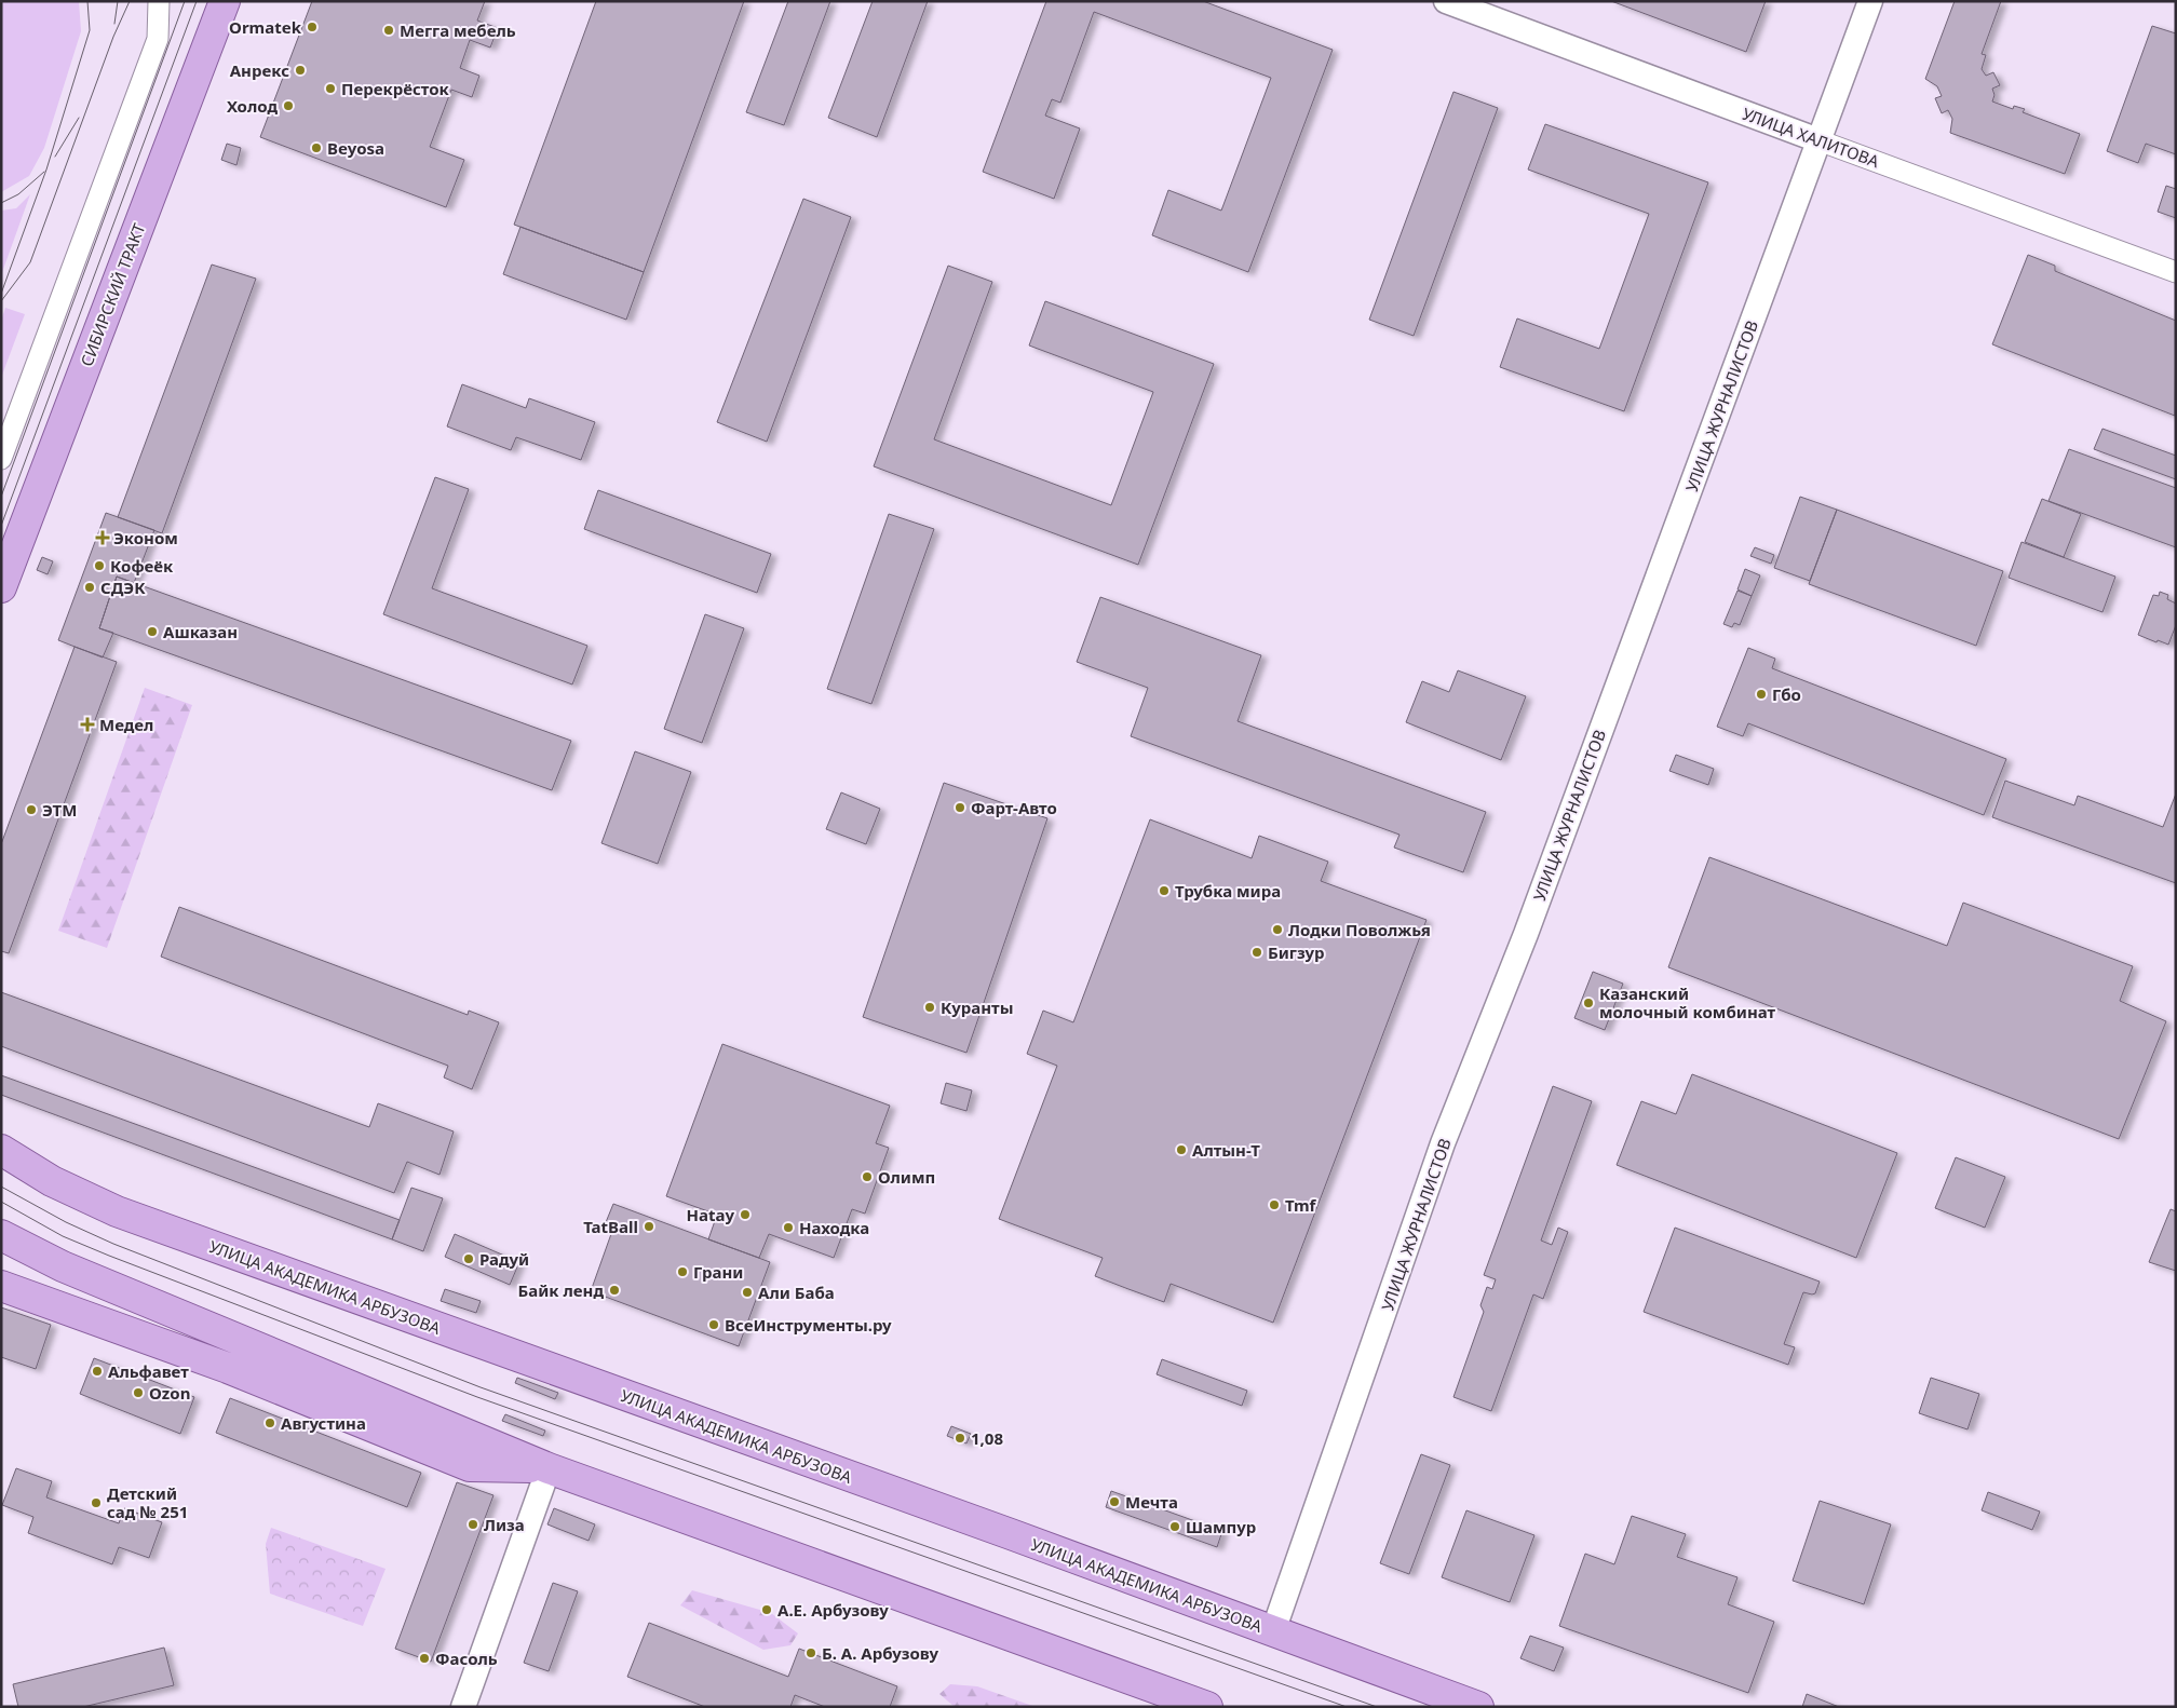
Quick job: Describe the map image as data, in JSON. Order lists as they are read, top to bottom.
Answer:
{
  "streets": {
    "main road": ["СИБИРСКИЙ ТРАКТ", "УЛИЦА АКАДЕМИКА АРБУЗОВА"],
    "street": ["УЛИЦА ХАЛИТОВА", "УЛИЦА ЖУРНАЛИСТОВ"]
  },
  "crossings": [
    ["УЛИЦА ХАЛИТОВА", "УЛИЦА ЖУРНАЛИСТОВ"],
    ["УЛИЦА ЖУРНАЛИСТОВ", "УЛИЦА АКАДЕМИКА АРБУЗОВА"]
  ],
  "places": {
    "other": [
      "Ormatek",
      "Мегга мебель",
      "Анрекс",
      "Перекрёсток",
      "Холод",
      "Beyosa",
      "Кофеёк",
      "СДЭК",
      "Ашказан",
      "Гбо",
      "Фарт-Авто",
      "ЭТМ",
      "Трубка мира",
      "Лодки Поволжья",
      "Бигзур",
      "Казанский молочный комбинат",
      "Куранты",
      "Алтын-Т",
      "Олимп",
      "Tmf",
      "Hatay",
      "TatBall",
      "Находка",
      "Радуй",
      "Грани",
      "Байк ленд",
      "Али Баба",
      "ВсеИнструменты.ру",
      "Альфавет",
      "Ozon",
      "Августина",
      "1,08",
      "Мечта",
      "Детский сад № 251",
      "Лиза",
      "Шампур",
      "А.Е. Арбузову",
      "Б. А. Арбузову",
      "Фасоль"
    ],
    "health": ["Эконом", "Медел"]
  }
}
